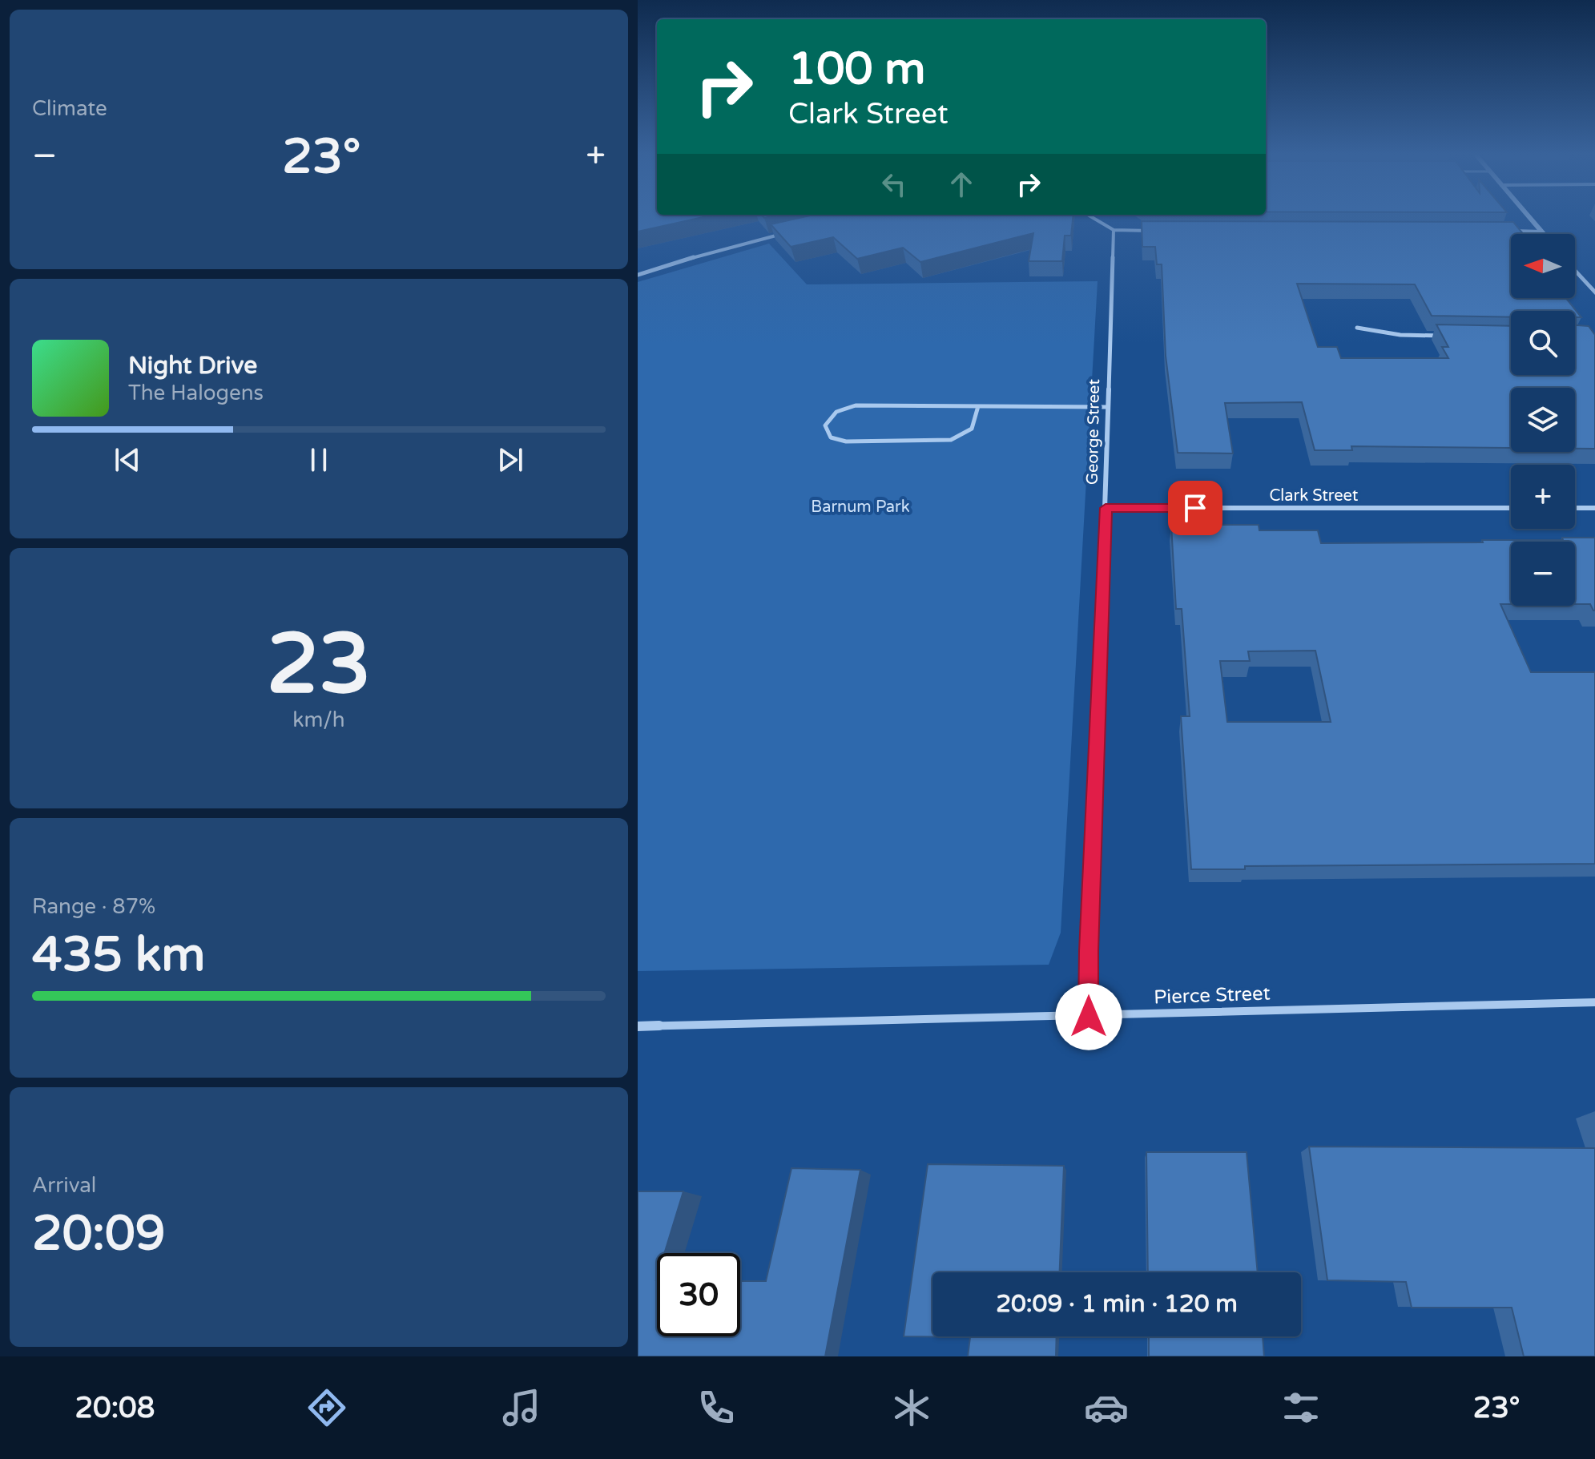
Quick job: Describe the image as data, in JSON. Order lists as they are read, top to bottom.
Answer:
{
  "streets": {
    "street": ["George Street", "Clark Street", "Pierce Street"]
  },
  "crossings": [
    ["George Street", "Clark Street"],
    ["George Street", "Pierce Street"]
  ],
  "parks": ["Barnum Park"],
  "north": "left",
  "page": {
    "tile": [
      "Climate",
      ["23", "km/h"],
      ["Range · 87%", "435 km"],
      ["Arrival", "20:09"]
    ],
    "turn": ["100 m", "Clark Street"],
    "heat": ["−", "23°", "+"],
    "map_buttons": ["+", "−"],
    "song": ["Night Drive", "The Halogens"],
    "limit": "30",
    "trip": "20:09 · 1 min · 120 m",
    "tabs": ["20:08", "23°"]
  }
}
